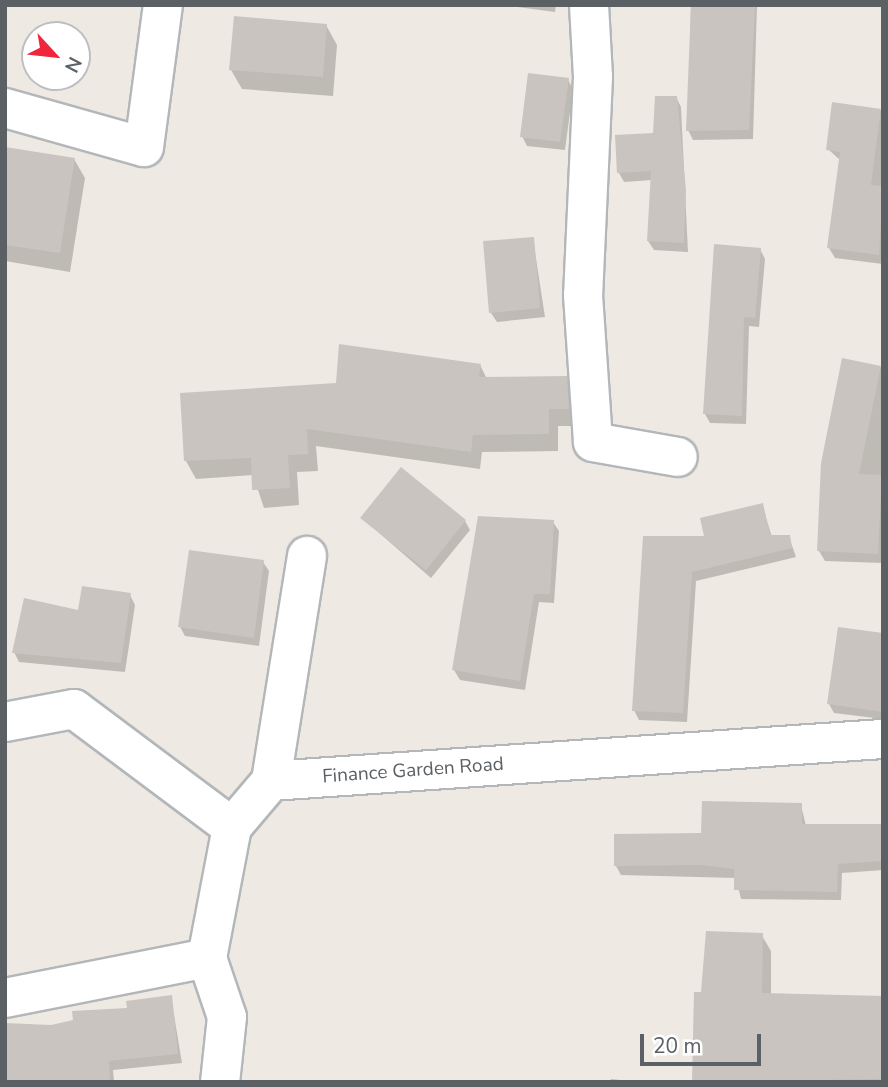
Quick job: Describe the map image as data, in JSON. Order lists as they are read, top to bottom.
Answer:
{
  "streets": {
    "street": ["Finance Garden Road"]
  },
  "scale_bar": "20 m",
  "north": "bottom right"
}
